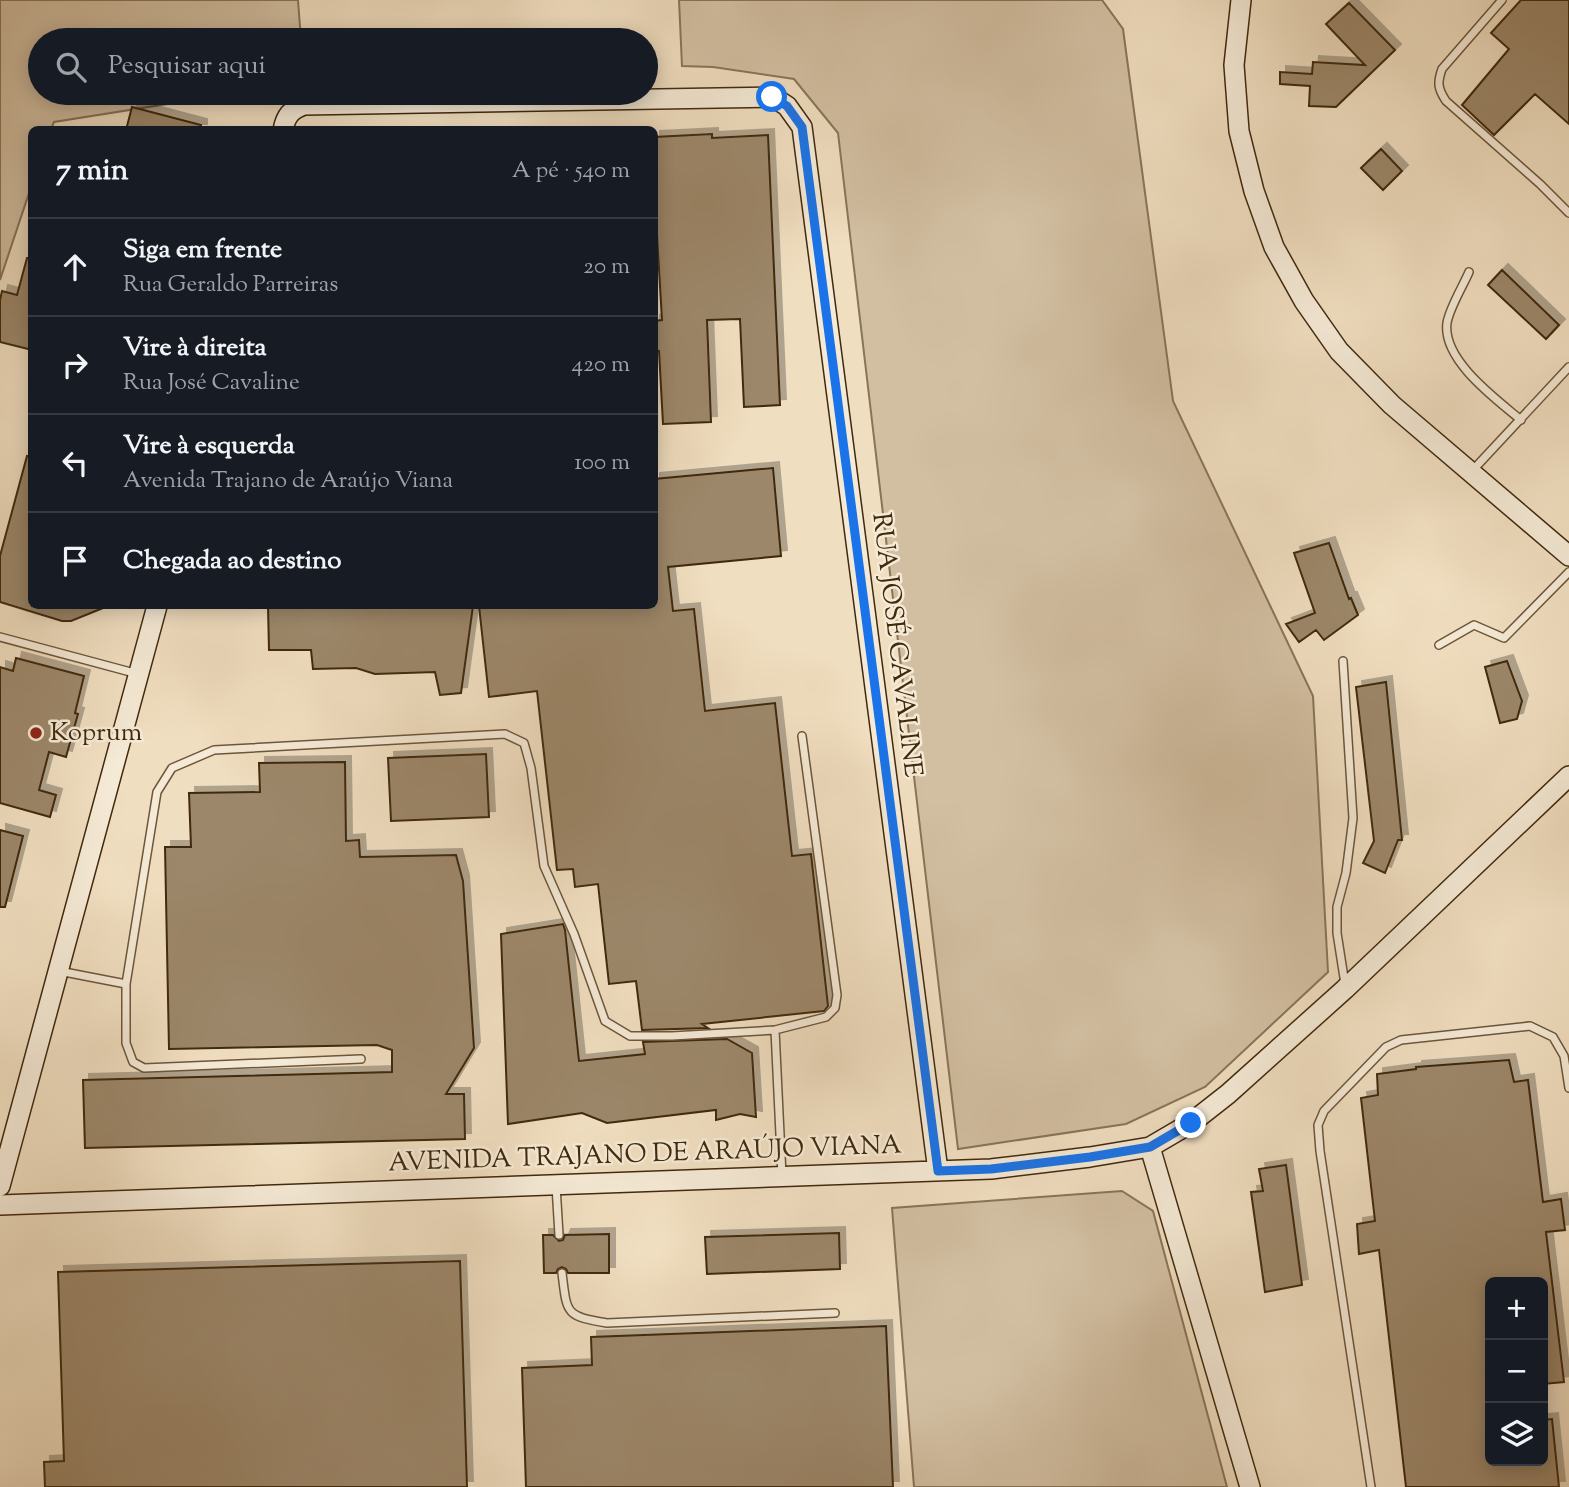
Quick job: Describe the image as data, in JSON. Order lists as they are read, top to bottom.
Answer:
{
  "streets": {
    "street": ["RUA JOSÉ CAVALINE", "AVENIDA TRAJANO DE ARAÚJO VIANA"]
  },
  "crossings": [
    ["RUA JOSÉ CAVALINE", "AVENIDA TRAJANO DE ARAÚJO VIANA"]
  ],
  "places": ["Koprum"],
  "page": {
    "search": "Pesquisar aqui",
    "heading": ["7 min", "A pé · 540 m"],
    "list": [
      ["Siga em frente", "Rua Geraldo Parreiras", "20 m"],
      ["Vire à direita", "Rua José Cavaline", "420 m"],
      ["Vire à esquerda", "Avenida Trajano de Araújo Viana", "100 m"],
      "Chegada ao destino"
    ],
    "map_buttons": ["+", "−"]
  }
}
